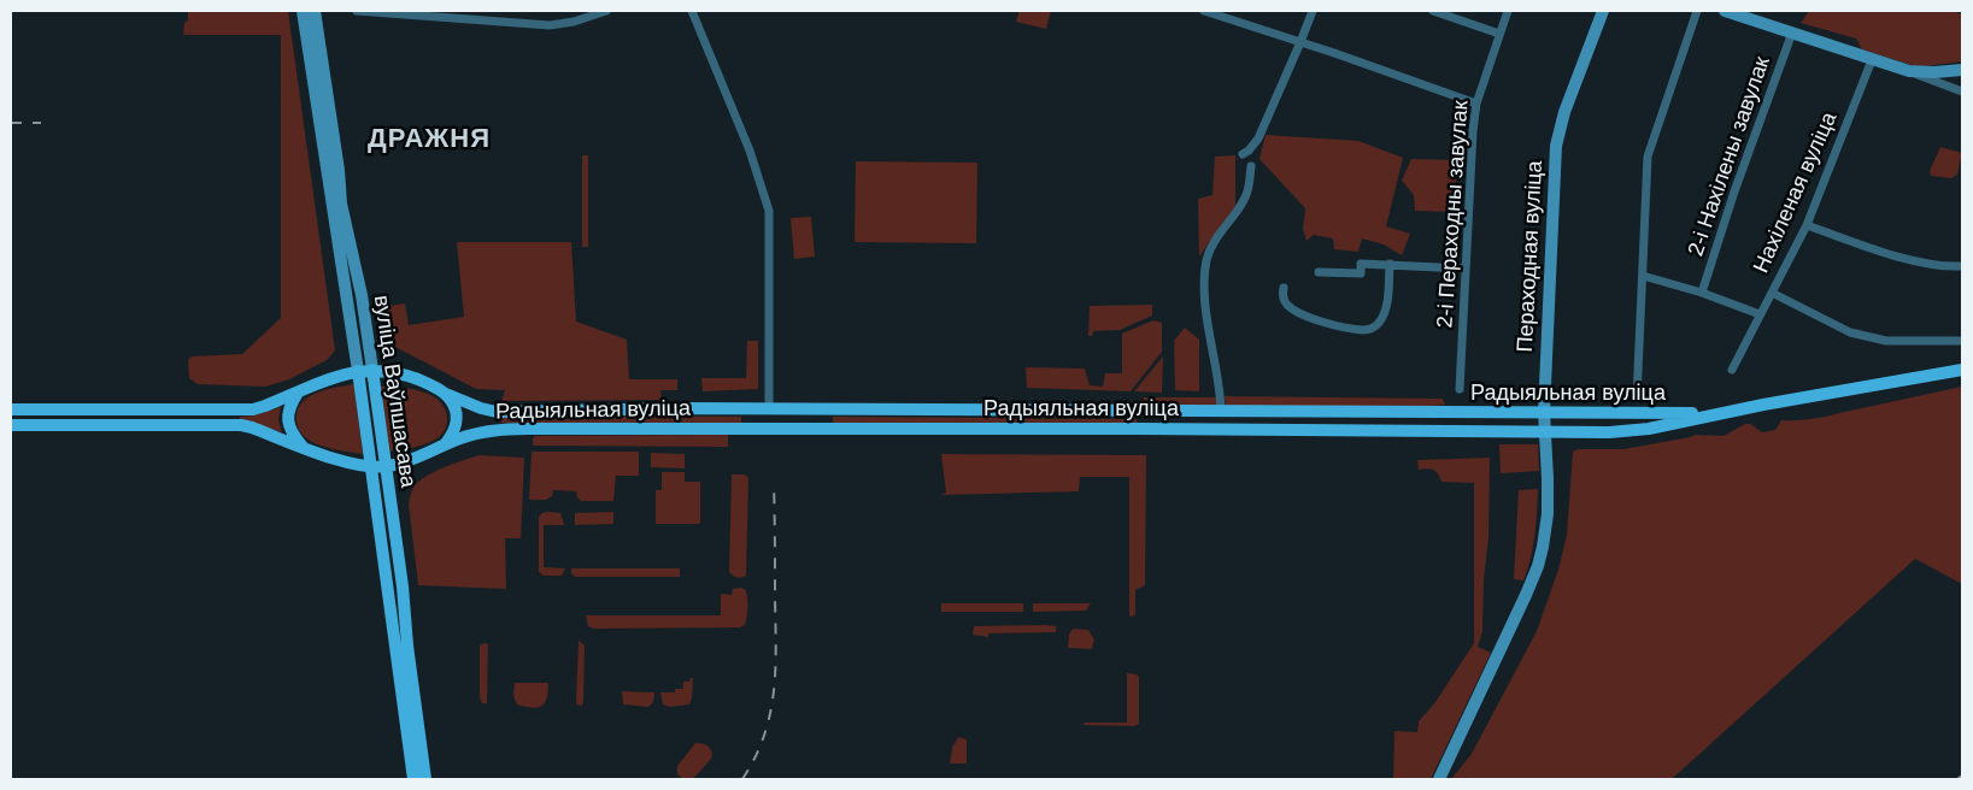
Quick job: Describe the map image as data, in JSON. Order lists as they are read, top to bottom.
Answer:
{
  "streets": {
    "main road": ["Пераходная вуліца", "вуліца Ваўпшасава", "Радыяльная вуліца"],
    "street": ["2-і Нахілены завулак", "Нахіленая вуліца", "2-і Пераходны завулак"]
  },
  "crossings": [
    ["Пераходная вуліца", "Радыяльная вуліца"],
    ["вуліца Ваўпшасава", "Радыяльная вуліца"]
  ],
  "districts": ["ДРАЖНЯ"]
}
